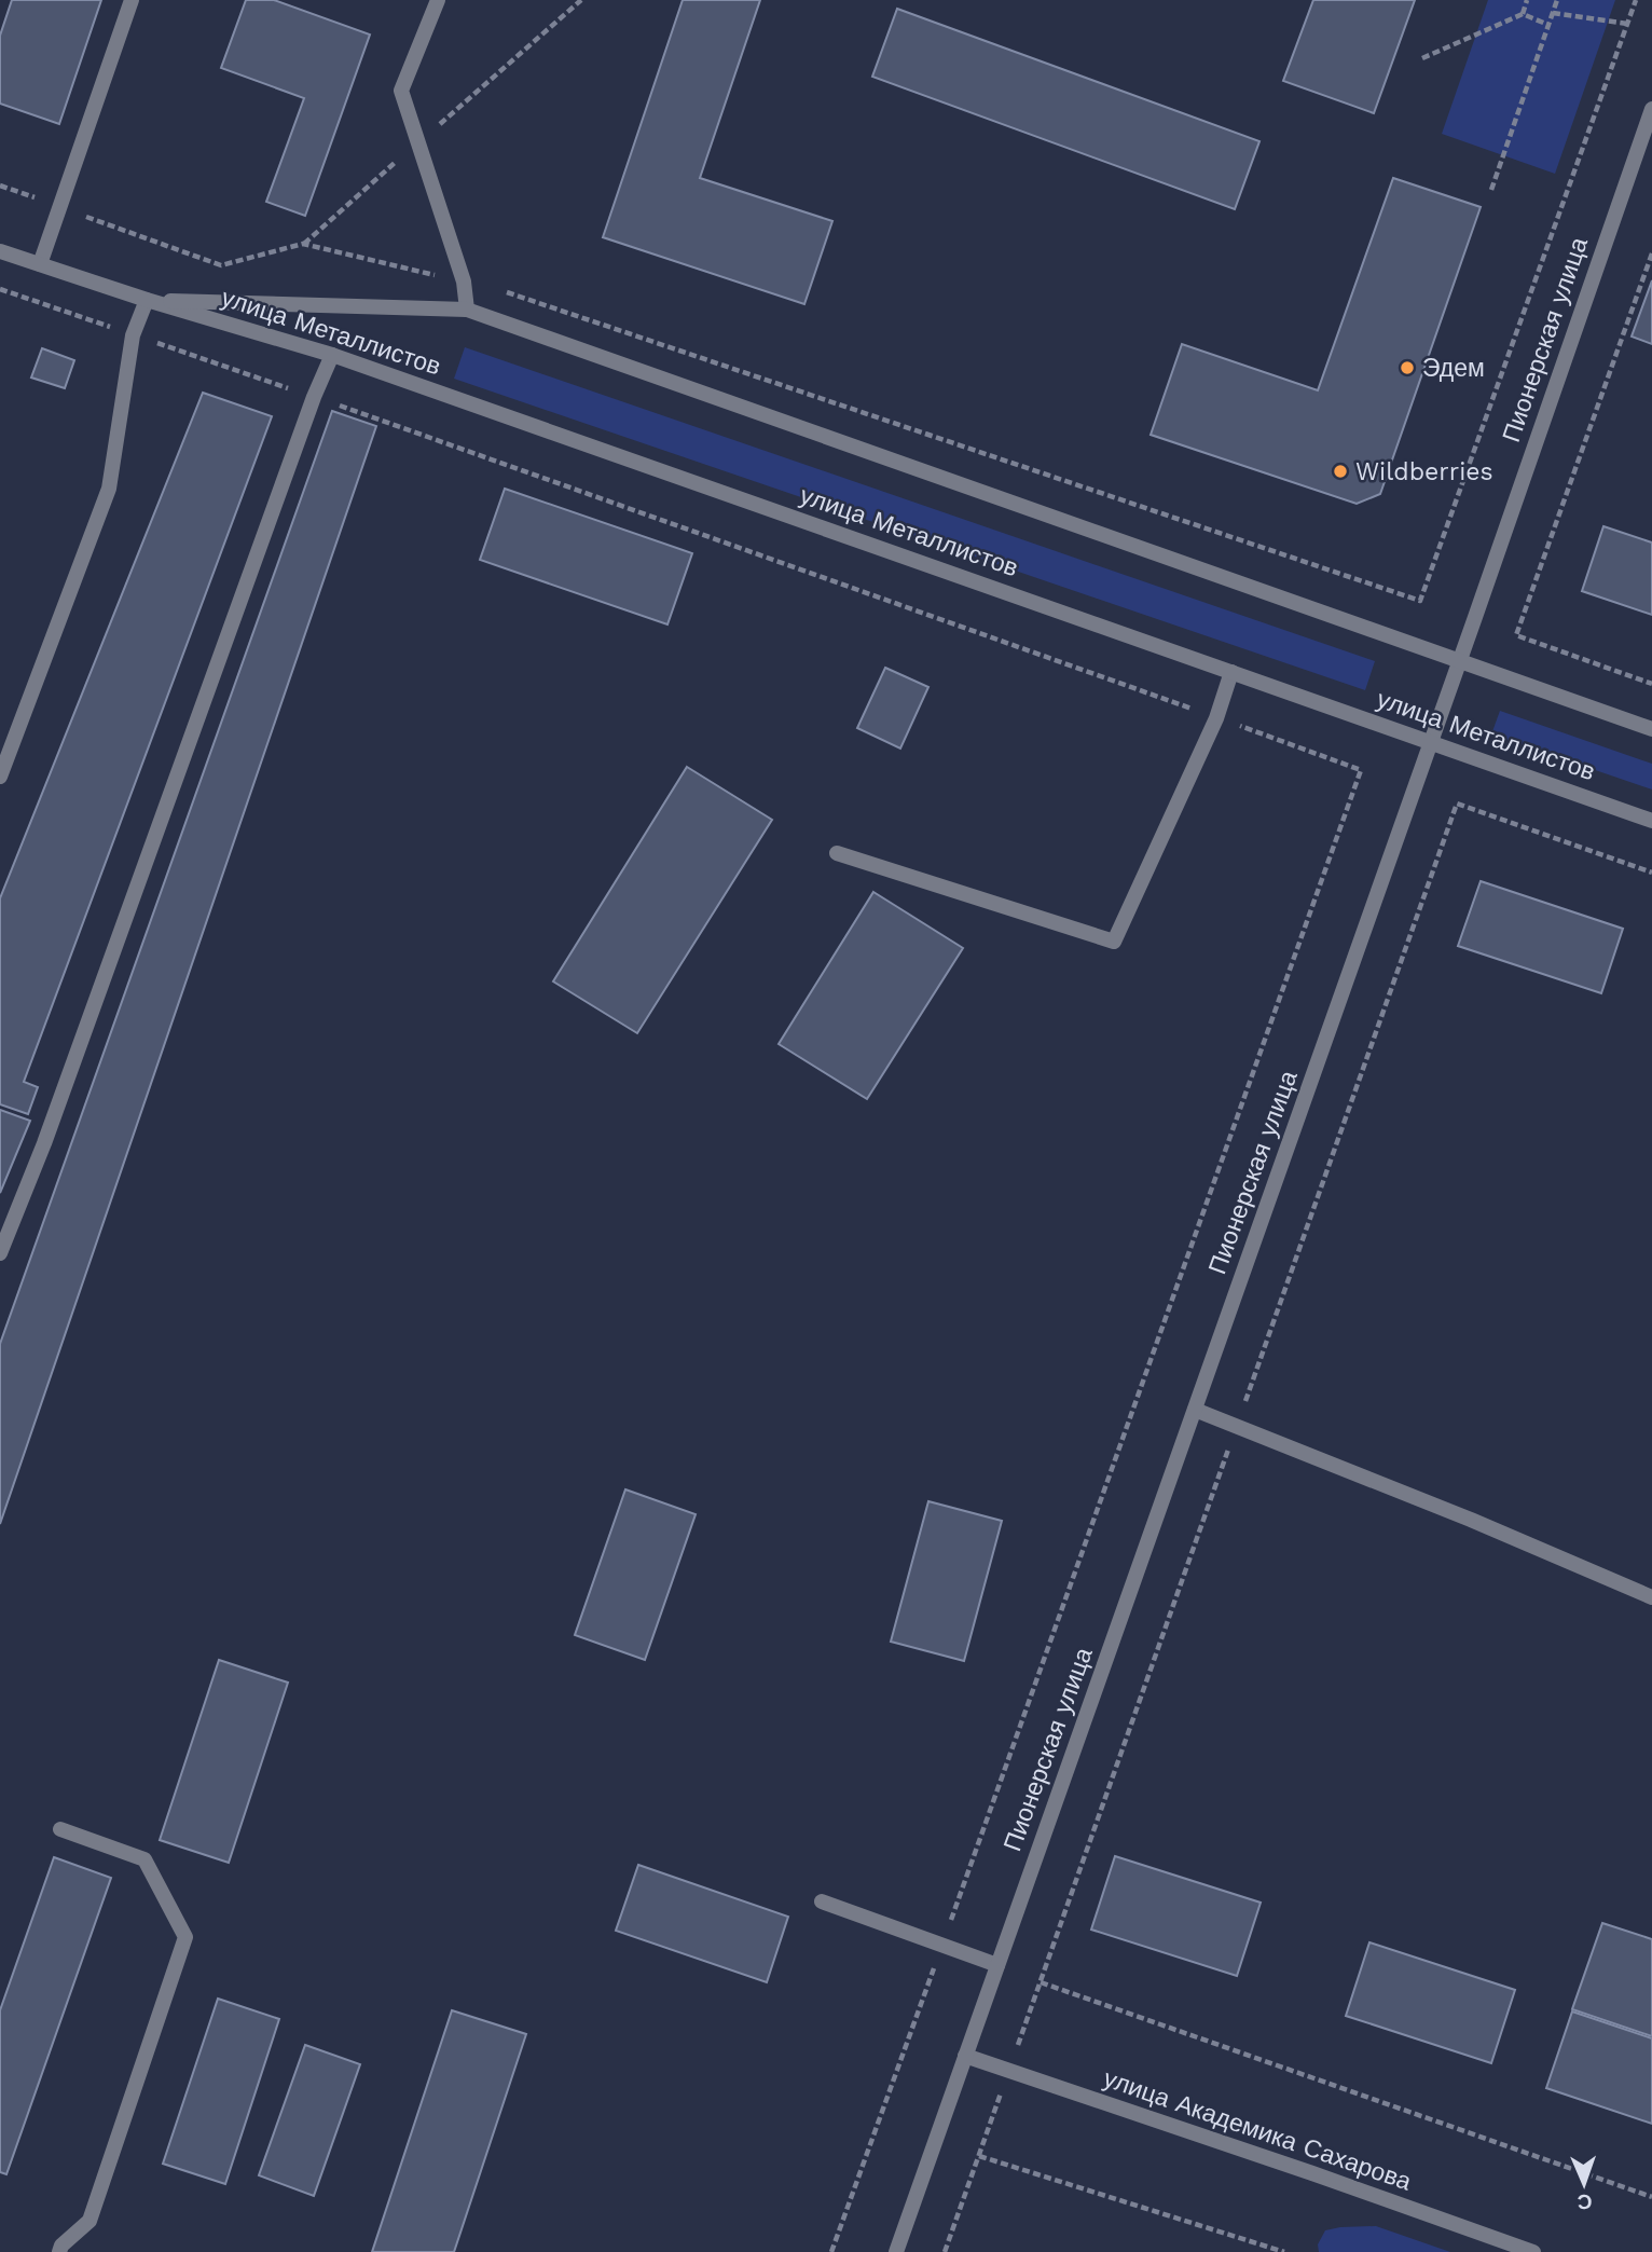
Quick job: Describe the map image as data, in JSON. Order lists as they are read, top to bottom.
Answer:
{
  "streets": {
    "street": ["улица Металлистов", "Пионерская улица", "улица Академика Сахарова"]
  },
  "crossings": [
    ["улица Металлистов", "Пионерская улица"],
    ["Пионерская улица", "улица Академика Сахарова"]
  ],
  "places": ["Эдем", "Wildberries"],
  "north": "bottom"
}
